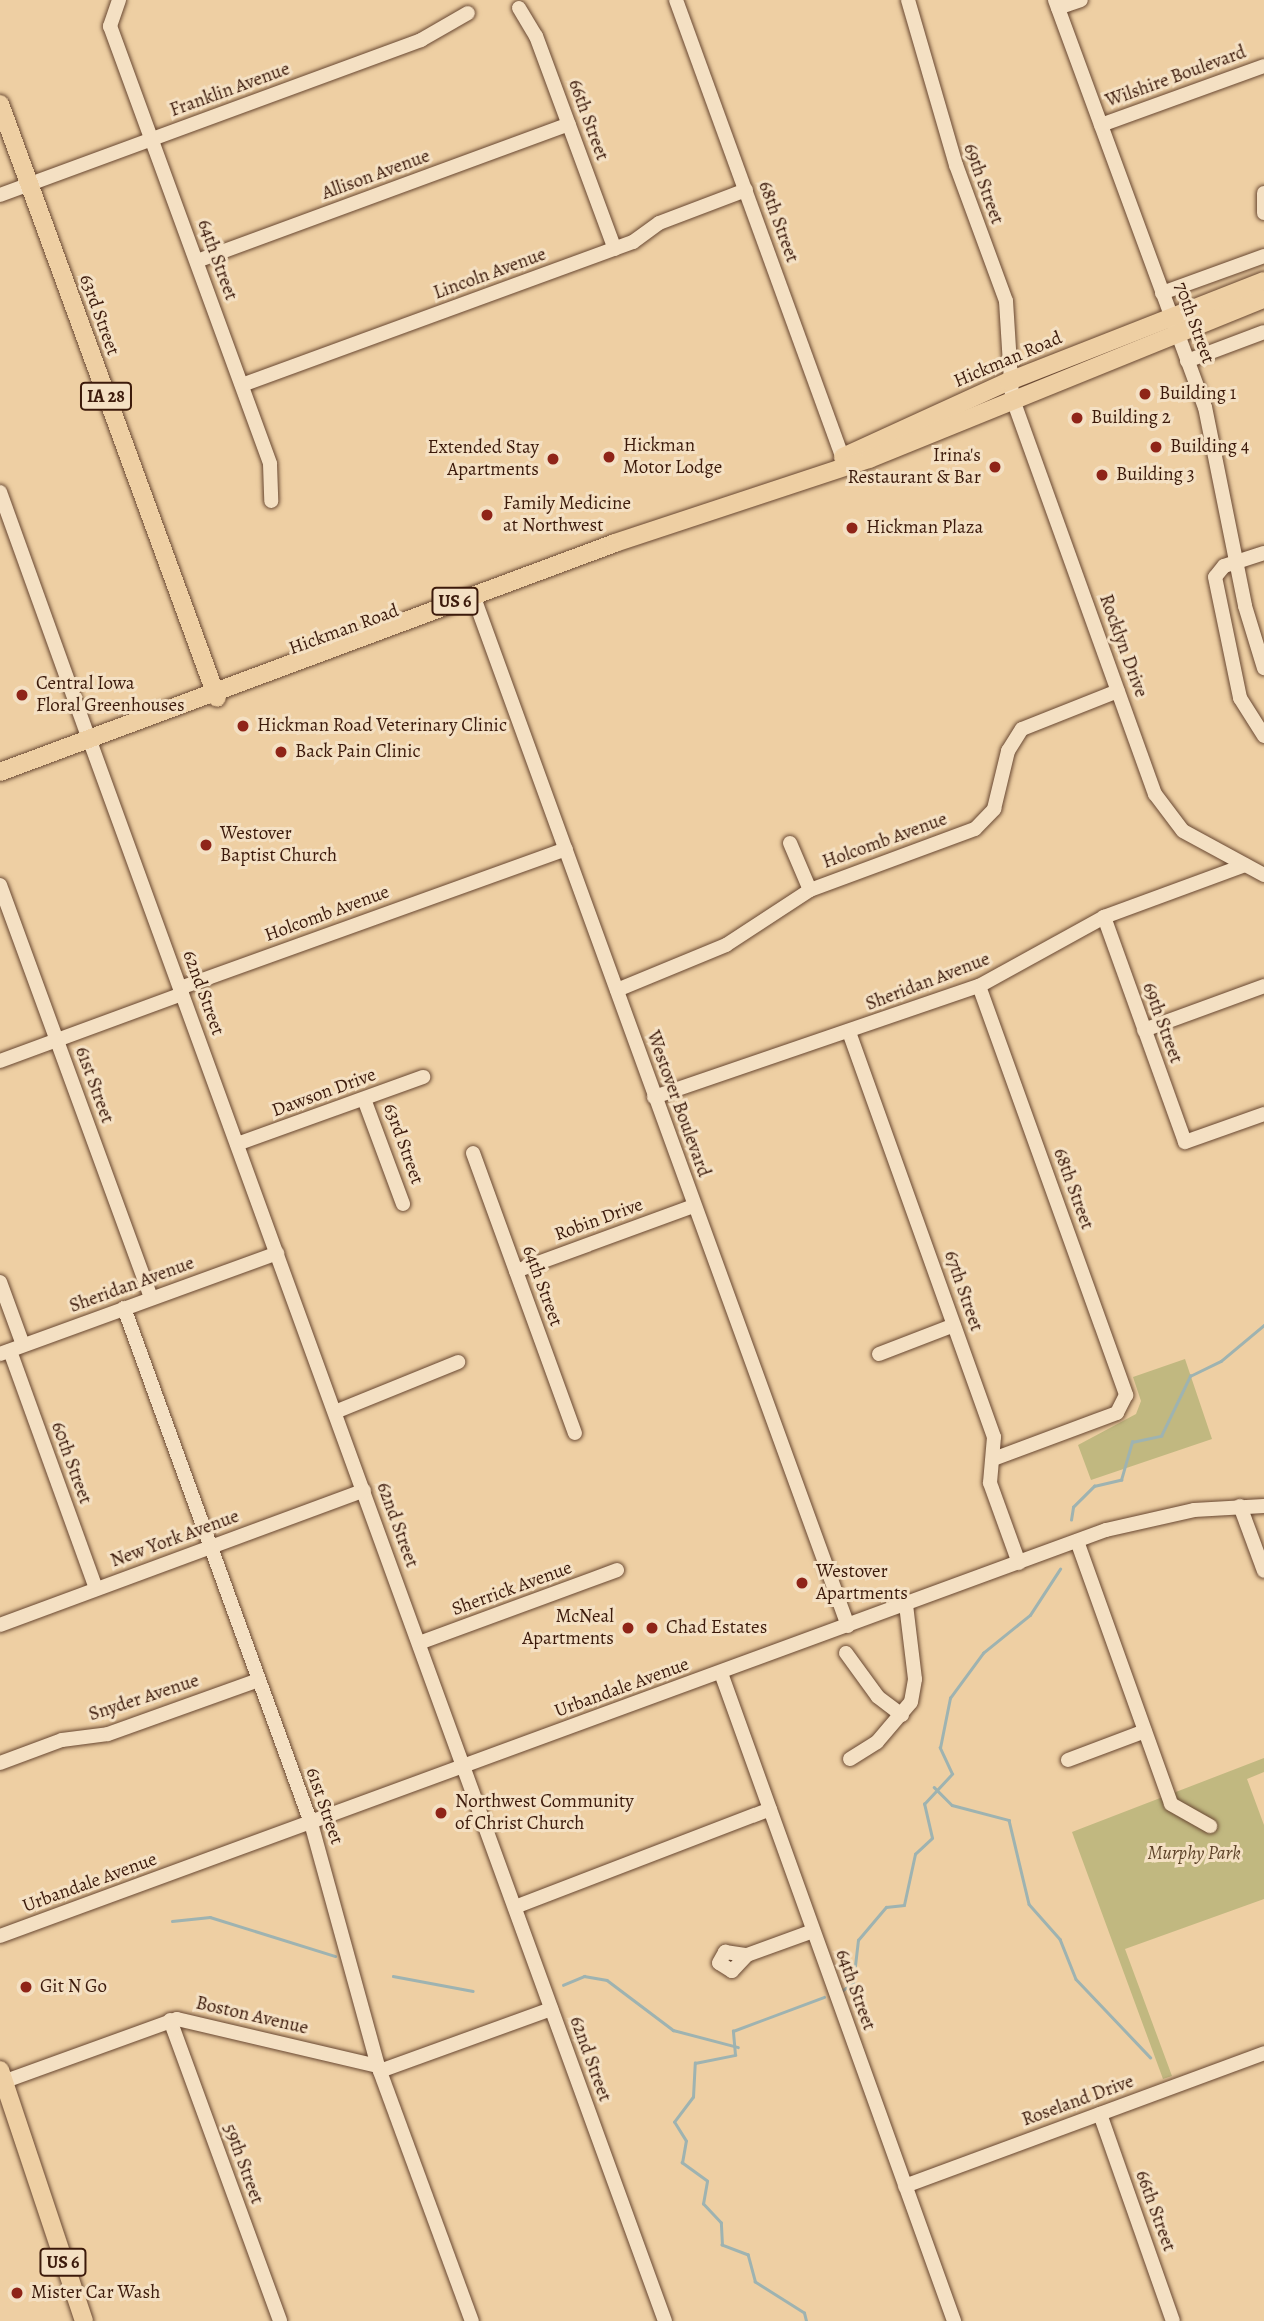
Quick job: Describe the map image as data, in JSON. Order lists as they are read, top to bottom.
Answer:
{
  "streets": {
    "main road": [
      "63rd Street",
      "Hickman Road",
      "IA 28",
      "US 6"
    ],
    "street": [
      "Wilshire Boulevard",
      "Franklin Avenue",
      "66th Street",
      "Allison Avenue",
      "69th Street",
      "68th Street",
      "64th Street",
      "Lincoln Avenue",
      "70th Street",
      "Rocklyn Drive",
      "Holcomb Avenue",
      "Sheridan Avenue",
      "62nd Street",
      "61st Street",
      "Dawson Drive",
      "Westover Boulevard",
      "Robin Drive",
      "67th Street",
      "60th Street",
      "New York Avenue",
      "Sherrick Avenue",
      "Urbandale Avenue",
      "Snyder Avenue",
      "Boston Avenue",
      "Roseland Drive",
      "59th Street"
    ]
  },
  "crossings": [
    ["Wilshire Boulevard", "70th Street"],
    ["Franklin Avenue", "64th Street"],
    ["Franklin Avenue", "63rd Street"],
    ["66th Street", "Allison Avenue"],
    ["66th Street", "Lincoln Avenue"],
    ["66th Street", "Roseland Drive"],
    ["Allison Avenue", "64th Street"],
    ["69th Street", "Hickman Road"],
    ["69th Street", "Rocklyn Drive"],
    ["69th Street", "Sheridan Avenue"],
    ["68th Street", "Lincoln Avenue"],
    ["68th Street", "Hickman Road"],
    ["68th Street", "Sheridan Avenue"],
    ["68th Street", "67th Street"],
    ["64th Street", "Lincoln Avenue"],
    ["64th Street", "Robin Drive"],
    ["64th Street", "Urbandale Avenue"],
    ["64th Street", "Roseland Drive"],
    ["63rd Street", "Hickman Road"],
    ["63rd Street", "Dawson Drive"],
    ["70th Street", "Hickman Road"],
    ["Hickman Road", "Rocklyn Drive"],
    ["Hickman Road", "62nd Street"],
    ["Hickman Road", "Westover Boulevard"],
    ["US 6", "Boston Avenue"],
    ["Rocklyn Drive", "Holcomb Avenue"],
    ["Rocklyn Drive", "Sheridan Avenue"],
    ["Holcomb Avenue", "62nd Street"],
    ["Holcomb Avenue", "61st Street"],
    ["Holcomb Avenue", "Westover Boulevard"],
    ["Sheridan Avenue", "62nd Street"],
    ["Sheridan Avenue", "61st Street"],
    ["Sheridan Avenue", "Westover Boulevard"],
    ["Sheridan Avenue", "67th Street"],
    ["Sheridan Avenue", "60th Street"],
    ["62nd Street", "Dawson Drive"],
    ["62nd Street", "New York Avenue"],
    ["62nd Street", "Sherrick Avenue"],
    ["62nd Street", "Urbandale Avenue"],
    ["61st Street", "New York Avenue"],
    ["61st Street", "Urbandale Avenue"],
    ["61st Street", "Snyder Avenue"],
    ["61st Street", "Boston Avenue"],
    ["Westover Boulevard", "Robin Drive"],
    ["Westover Boulevard", "Urbandale Avenue"],
    ["67th Street", "Urbandale Avenue"],
    ["60th Street", "New York Avenue"],
    ["Boston Avenue", "59th Street"]
  ],
  "parks": ["Murphy Park"],
  "places": [
    "Building 1",
    "Building 2",
    "Building 4",
    "Hickman Motor Lodge",
    "Extended Stay Apartments",
    "Irina's Restaurant & Bar",
    "Building 3",
    "Family Medicine at Northwest",
    "Hickman Plaza",
    "Central Iowa Floral Greenhouses",
    "Hickman Road Veterinary Clinic",
    "Back Pain Clinic",
    "Westover Baptist Church",
    "Westover Apartments",
    "McNeal Apartments",
    "Chad Estates",
    "Northwest Community of Christ Church",
    "Git N Go",
    "Mister Car Wash"
  ]
}
